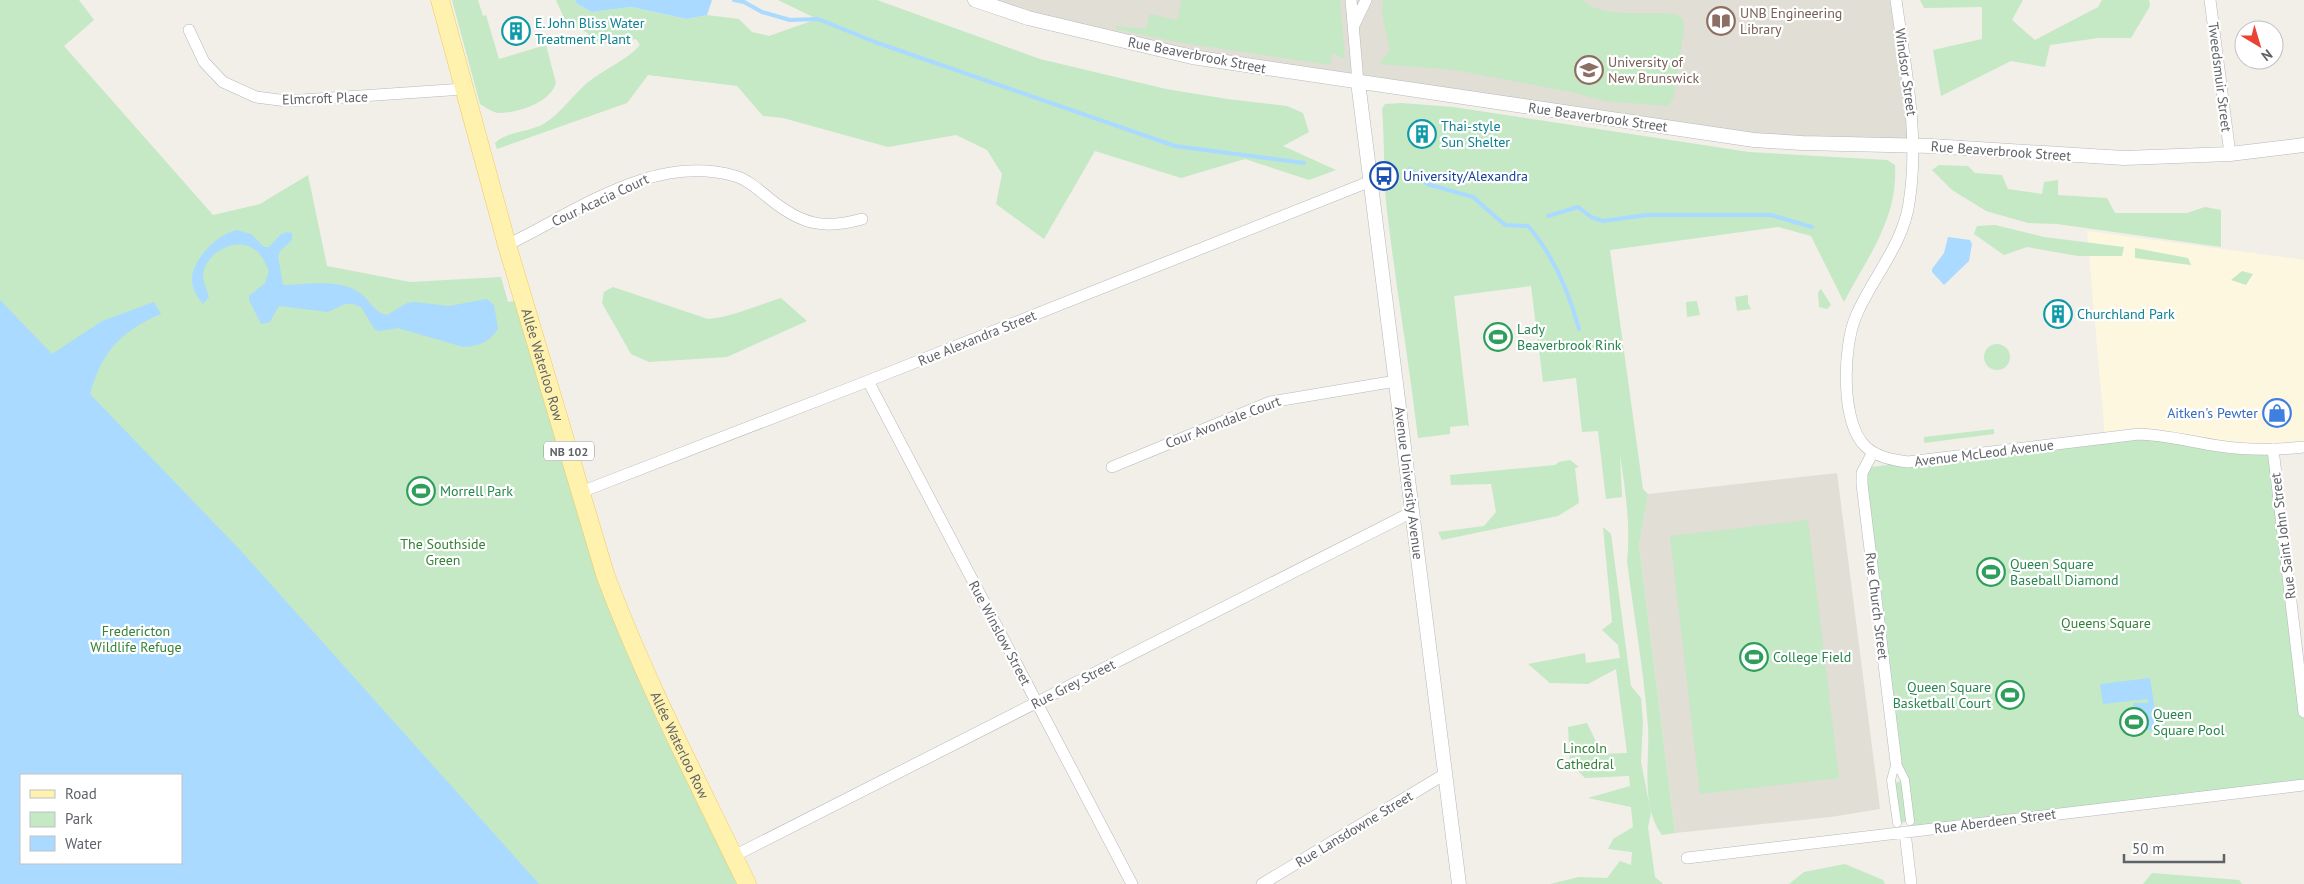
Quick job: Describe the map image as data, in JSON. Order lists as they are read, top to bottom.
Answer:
{
  "streets": {
    "main road": ["Allée Waterloo Row", "NB 102"],
    "street": [
      "Rue Beaverbrook Street",
      "Windsor Street",
      "Tweedsmuir Street",
      "Elmcroft Place",
      "Cour Acacia Court",
      "Rue Alexandra Street",
      "Cour Avondale Court",
      "Avenue McLeod Avenue",
      "Avenue University Avenue",
      "Rue Saint John Street",
      "Rue Church Street",
      "Rue Winslow Street",
      "Rue Grey Street",
      "Rue Aberdeen Street",
      "Rue Lansdowne Street"
    ]
  },
  "crossings": [
    ["Rue Beaverbrook Street", "Windsor Street"],
    ["Rue Beaverbrook Street", "Tweedsmuir Street"],
    ["Rue Beaverbrook Street", "Avenue McLeod Avenue"],
    ["Rue Beaverbrook Street", "Avenue University Avenue"],
    ["Windsor Street", "Avenue McLeod Avenue"],
    ["Elmcroft Place", "Allée Waterloo Row"],
    ["Cour Acacia Court", "Allée Waterloo Row"],
    ["Rue Alexandra Street", "Allée Waterloo Row"],
    ["Rue Alexandra Street", "Avenue University Avenue"],
    ["Rue Alexandra Street", "Rue Winslow Street"],
    ["Allée Waterloo Row", "Rue Grey Street"],
    ["Cour Avondale Court", "Avenue University Avenue"],
    ["Avenue McLeod Avenue", "Rue Saint John Street"],
    ["Avenue McLeod Avenue", "Rue Church Street"],
    ["Avenue University Avenue", "Rue Grey Street"],
    ["Avenue University Avenue", "Rue Lansdowne Street"],
    ["Rue Winslow Street", "Rue Grey Street"]
  ],
  "parks": [
    "The Southside Green",
    "Queens Square",
    "Fredericton Wildlife Refuge",
    "Lincoln Cathedral"
  ],
  "places": {
    "library": ["UNB Engineering Library"],
    "building": ["E. John Bliss Water Treatment Plant", "Thai-style Sun Shelter", "Churchland Park"],
    "school or university": ["University of New Brunswick"],
    "bus stop": ["University/Alexandra"],
    "sports": [
      "Lady Beaverbrook Rink",
      "Morrell Park",
      "Queen Square Baseball Diamond",
      "College Field",
      "Queen Square Basketball Court",
      "Queen Square Pool"
    ],
    "shop": ["Aitken's Pewter"]
  },
  "legend": ["Road", "Park", "Water"],
  "scale_bar": "50 m",
  "north": "bottom right"
}
